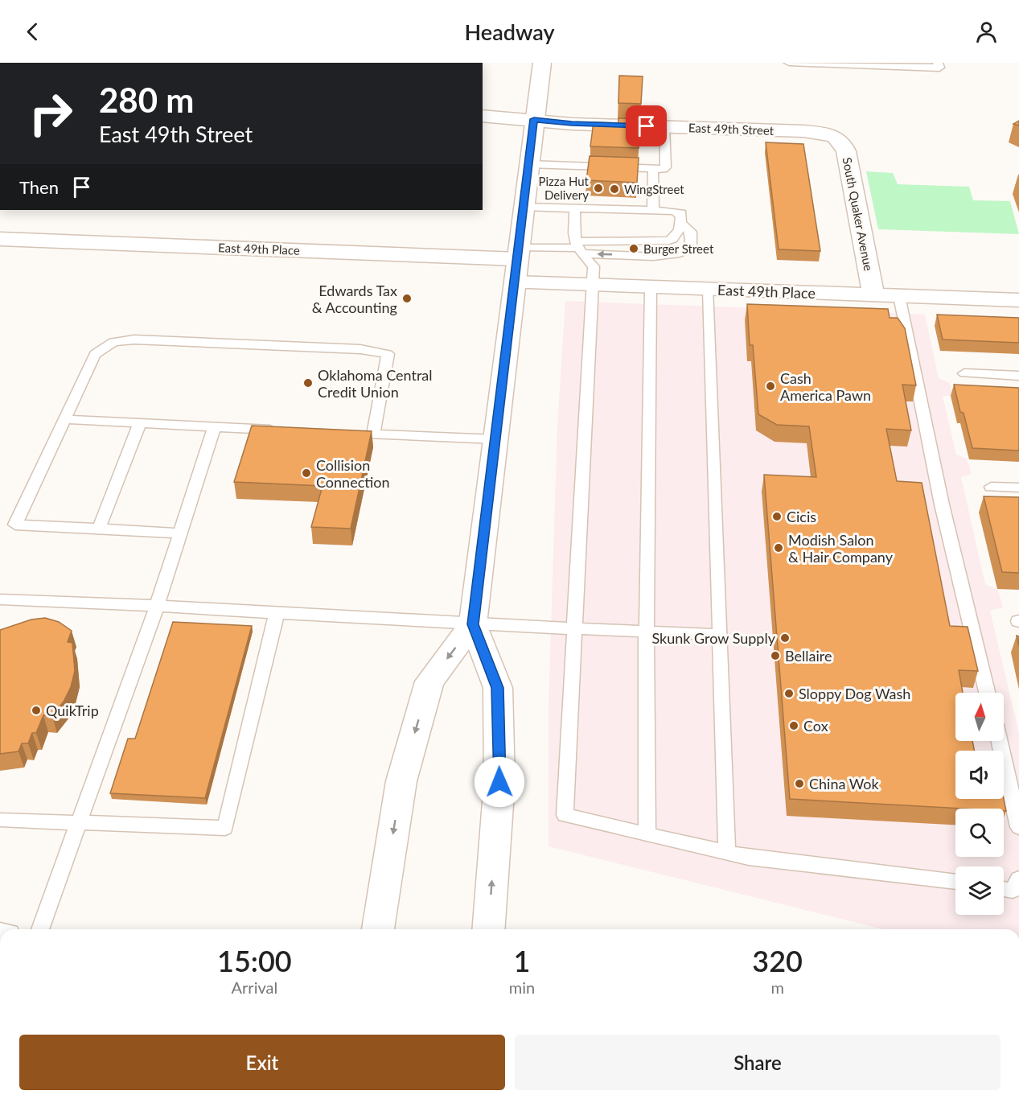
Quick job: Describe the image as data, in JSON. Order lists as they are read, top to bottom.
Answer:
{
  "streets": {
    "street": ["East 49th Street", "South Quaker Avenue", "East 49th Place"]
  },
  "crossings": [
    ["East 49th Street", "South Quaker Avenue"],
    ["South Quaker Avenue", "East 49th Place"]
  ],
  "places": [
    "Pizza Hut Delivery",
    "WingStreet",
    "Burger Street",
    "Edwards Tax & Accounting",
    "Oklahoma Central Credit Union",
    "Cash America Pawn",
    "Collision Connection",
    "Cicis",
    "Modish Salon & Hair Company",
    "Skunk Grow Supply",
    "Bellaire",
    "Sloppy Dog Wash",
    "QuikTrip",
    "Cox",
    "China Wok"
  ],
  "north": "top",
  "page": {
    "header": "Headway",
    "turn": ["280 m", "East 49th Street"],
    "then": "Then",
    "eta": [
      "15:00",
      "Arrival",
      "1",
      "min",
      "320",
      "m"
    ],
    "buttons": ["Exit", "Share"]
  }
}
